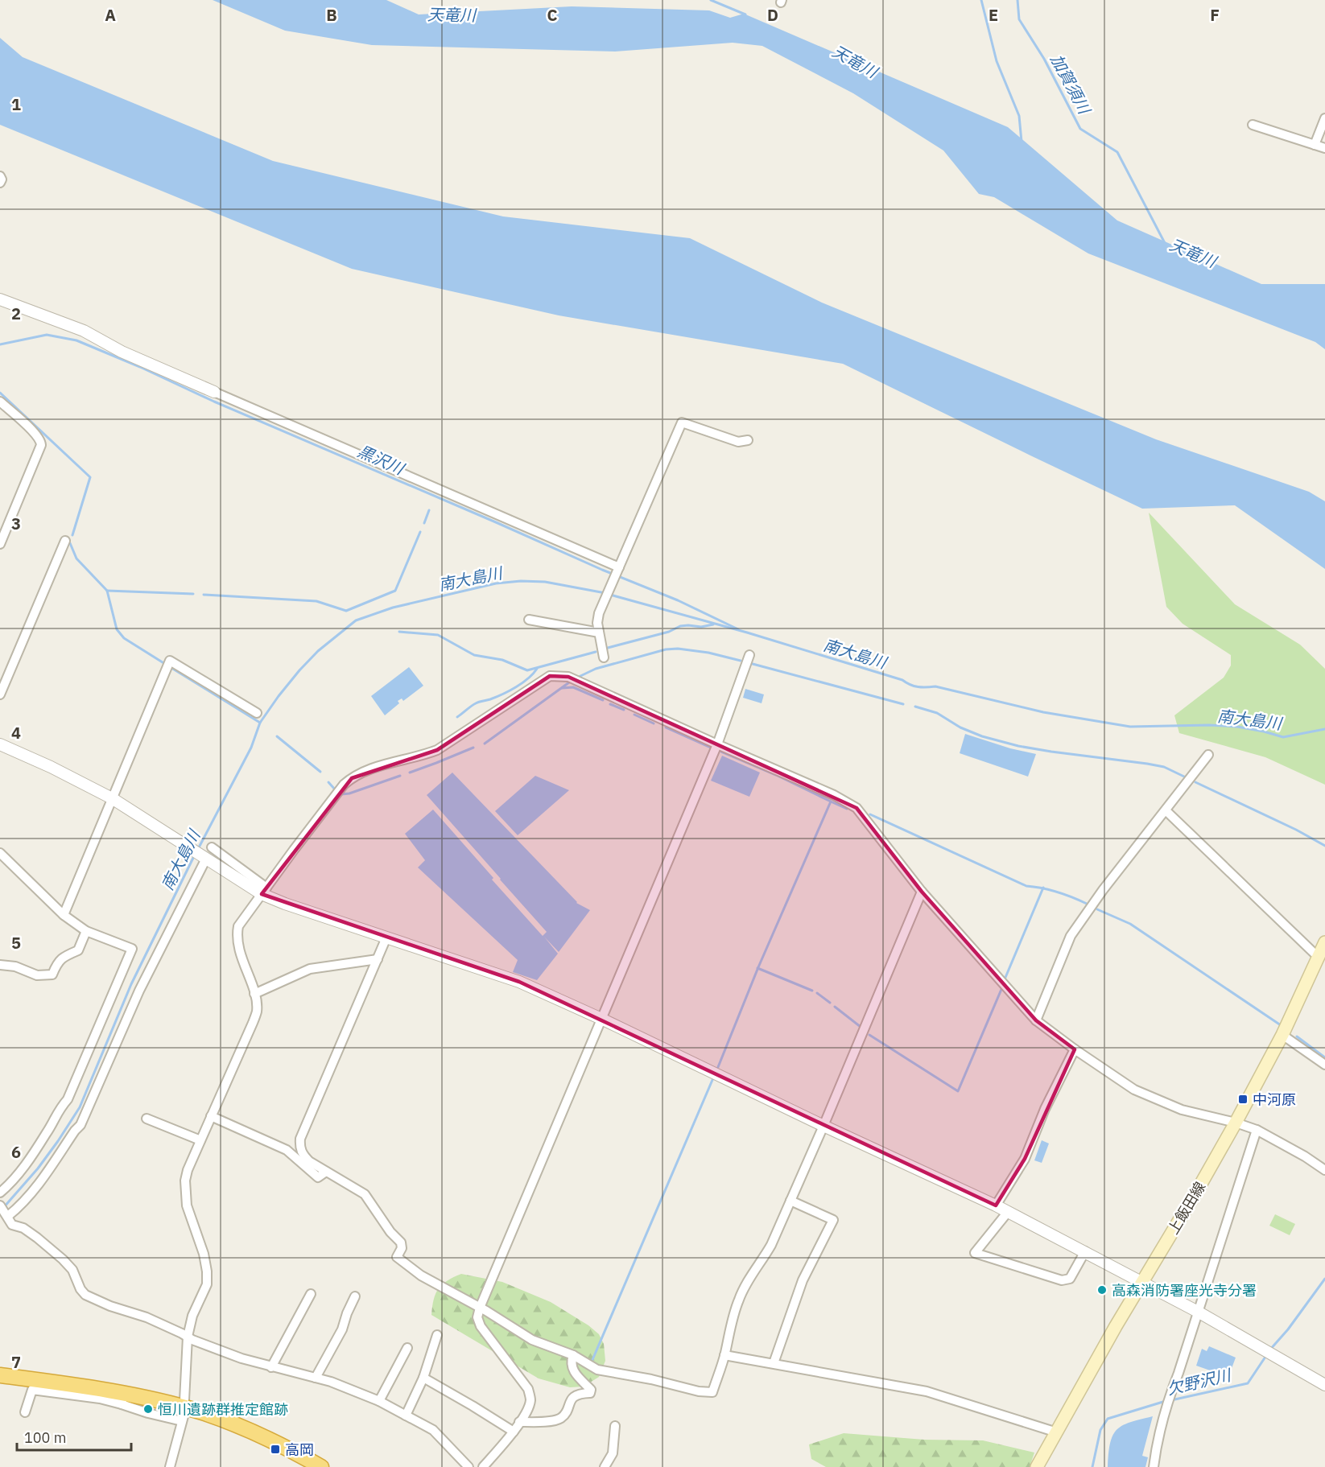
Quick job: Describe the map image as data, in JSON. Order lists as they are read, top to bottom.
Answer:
{
  "streets": {
    "main road": ["上飯田線"]
  },
  "water": [
    "天竜川",
    "加賀須川",
    "黒沢川",
    "南大島川",
    "欠野沢川"
  ],
  "places": {
    "transit": ["中河原", "高岡"],
    "other": ["高森消防署座光寺分署", "恒川遺跡群推定館跡"]
  },
  "scale_bar": "100 m",
  "grid": {
    "columns": [
      "A",
      "B",
      "C",
      "D",
      "E",
      "F"
    ],
    "rows": [
      "1",
      "2",
      "3",
      "4",
      "5",
      "6",
      "7"
    ]
  }
}
